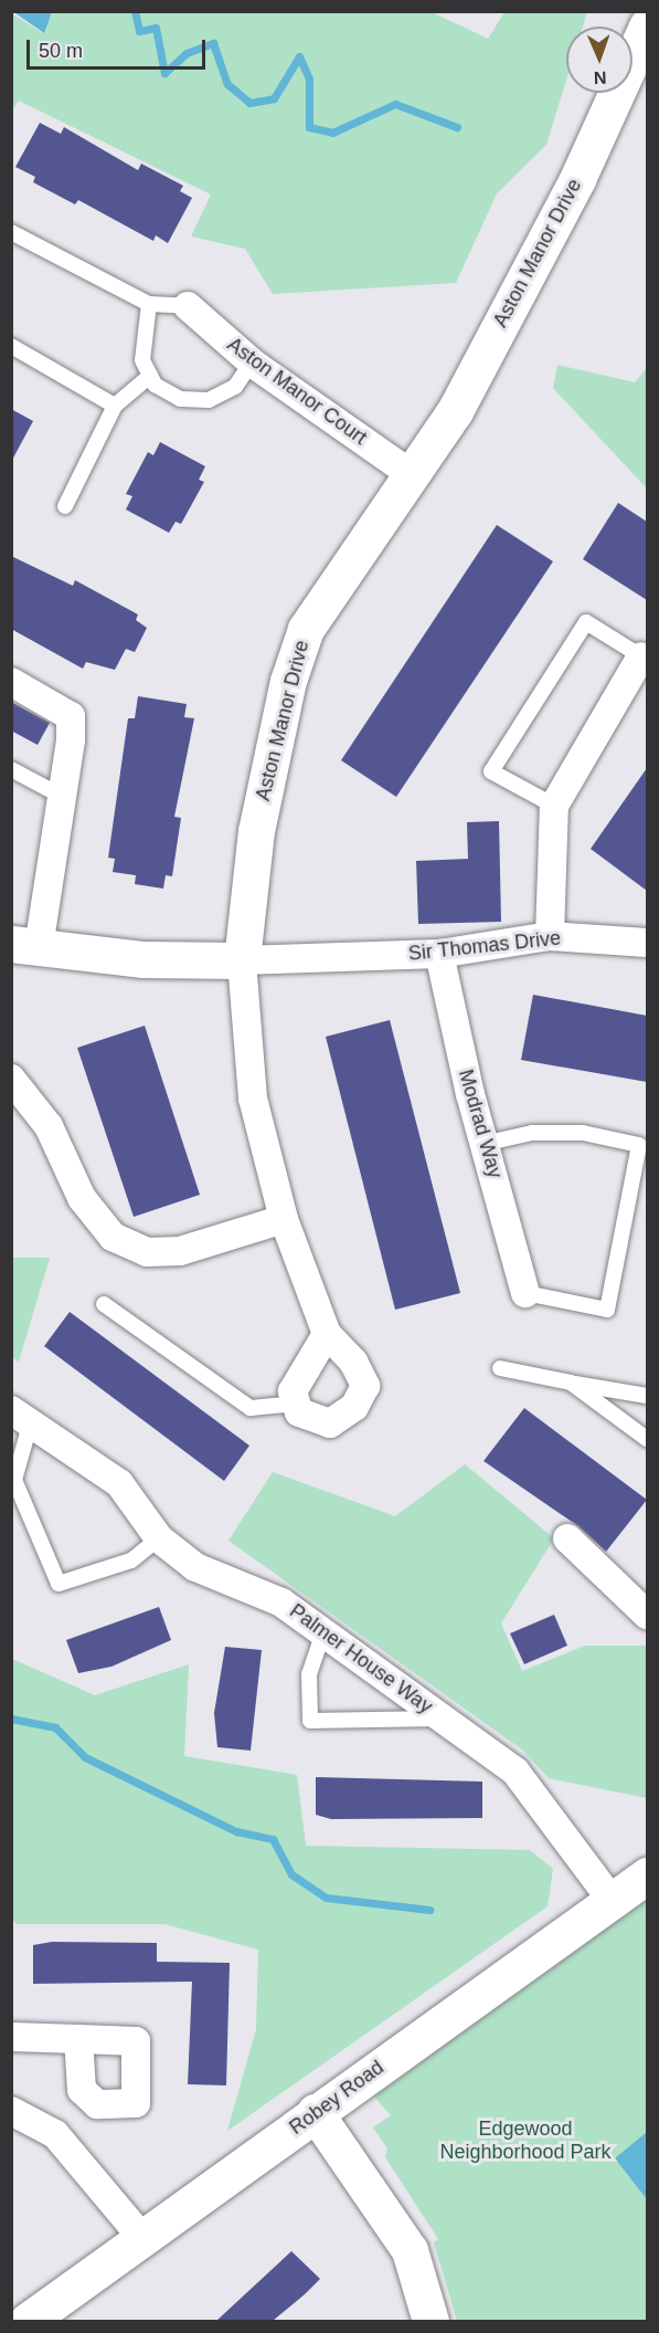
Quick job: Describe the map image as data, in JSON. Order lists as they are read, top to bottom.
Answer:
{
  "streets": {
    "street": [
      "Aston Manor Drive",
      "Aston Manor Court",
      "Sir Thomas Drive",
      "Modrad Way",
      "Palmer House Way",
      "Robey Road"
    ]
  },
  "crossings": [
    ["Aston Manor Drive", "Aston Manor Court"],
    ["Aston Manor Drive", "Sir Thomas Drive"],
    ["Sir Thomas Drive", "Modrad Way"],
    ["Palmer House Way", "Robey Road"]
  ],
  "parks": ["Edgewood Neighborhood Park"],
  "scale_bar": "50 m",
  "north": "bottom"
}
